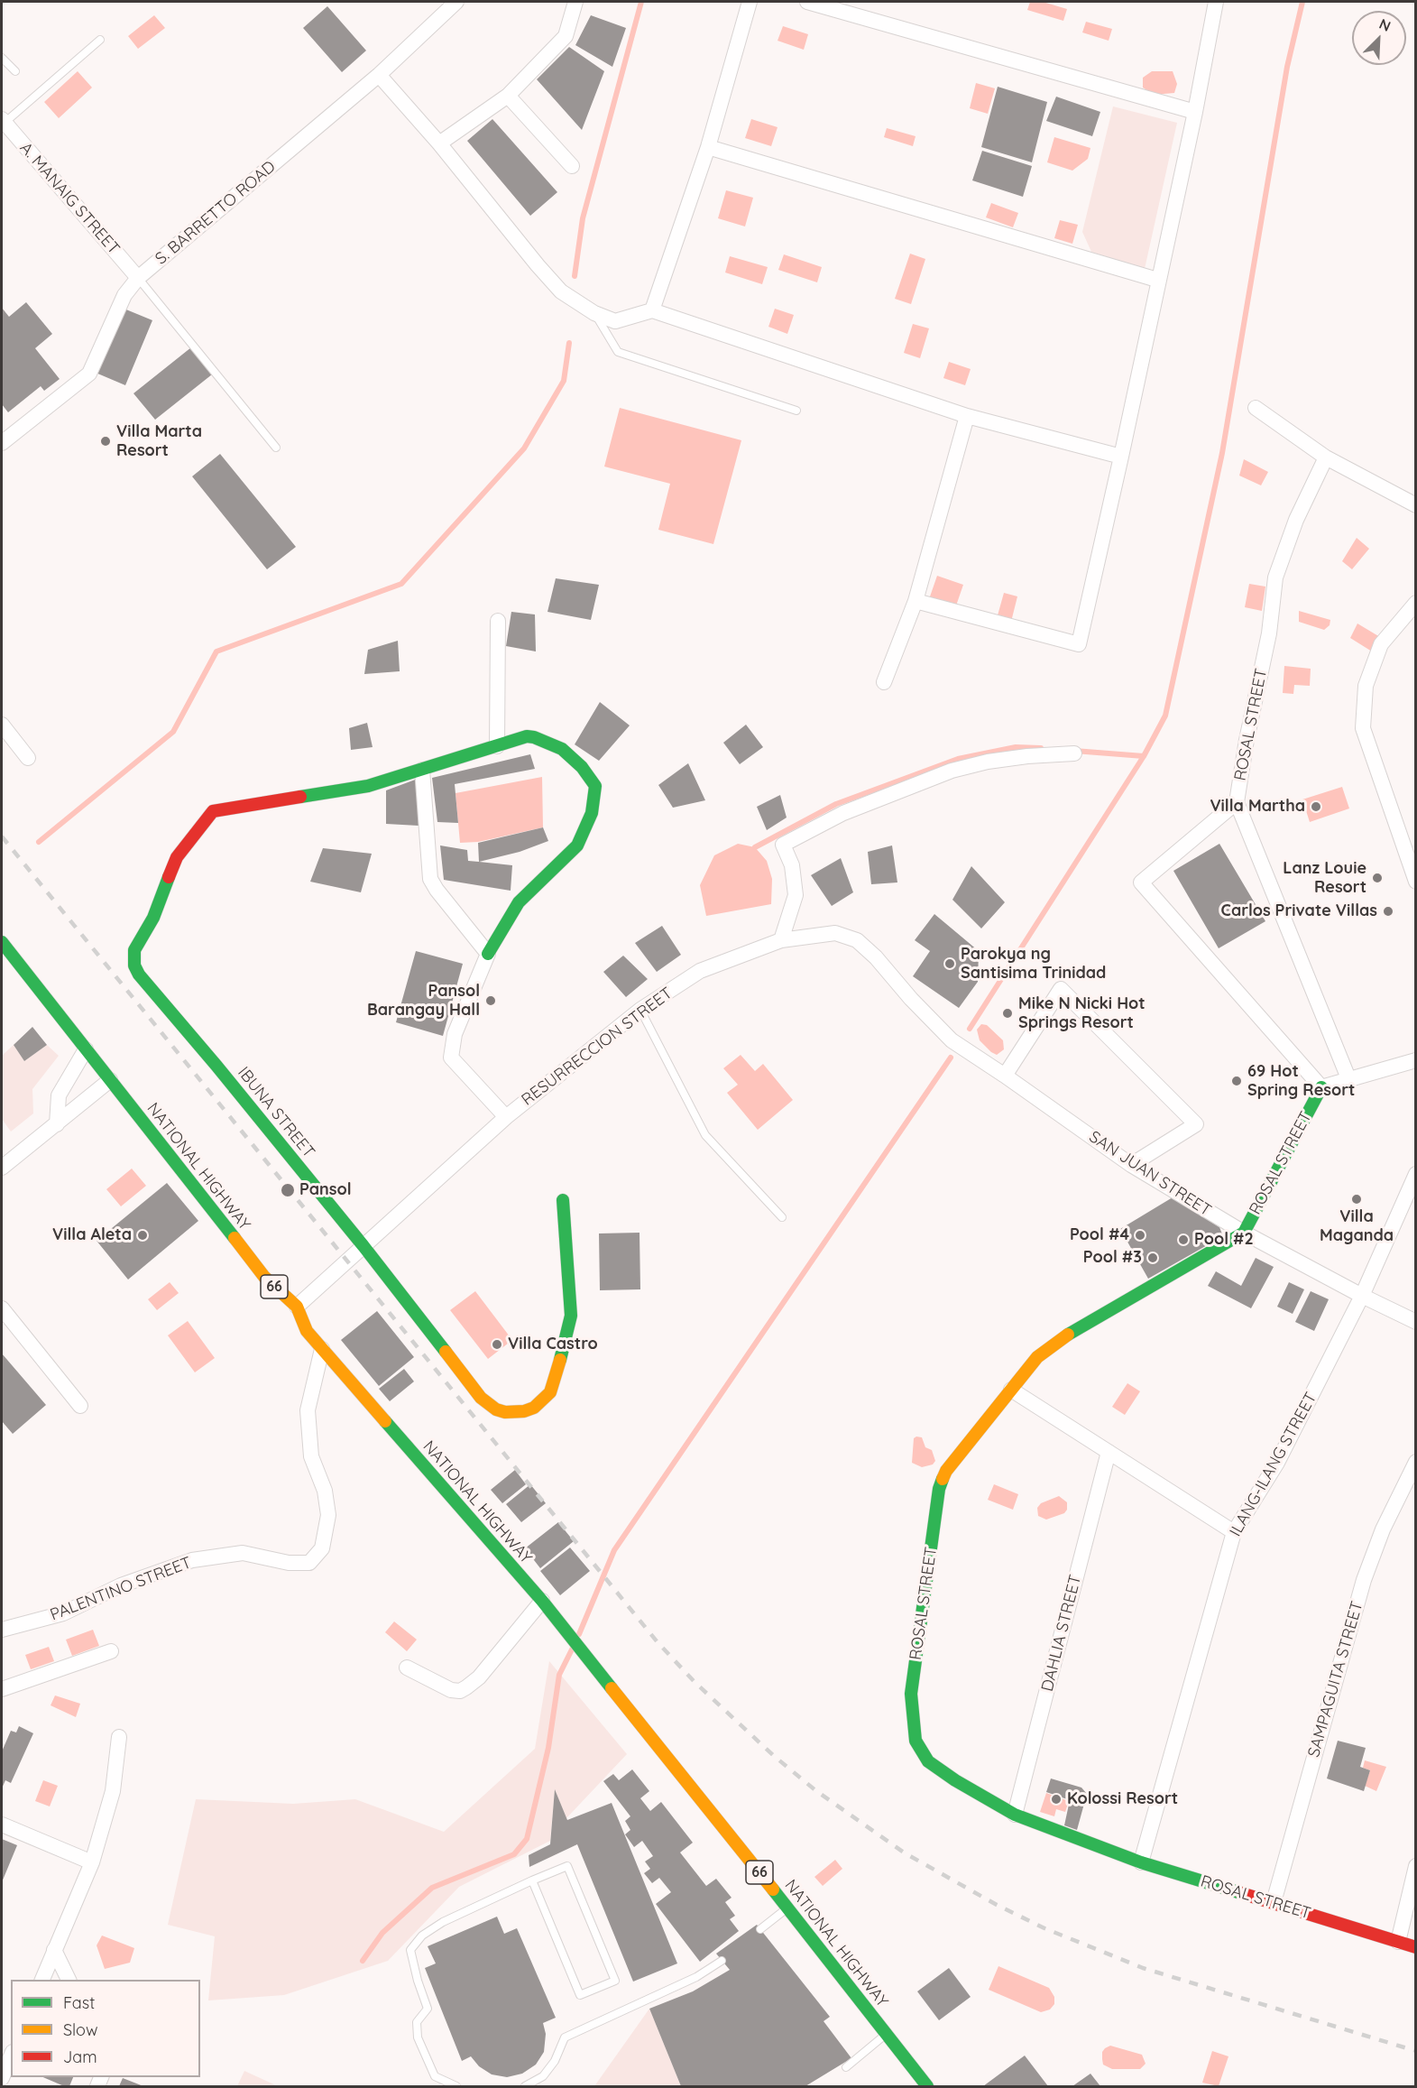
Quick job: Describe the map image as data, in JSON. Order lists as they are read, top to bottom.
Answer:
{
  "streets": {
    "street": [
      "A. MANAIG STREET",
      "S. BARRETTO ROAD",
      "ROSAL STREET",
      "RESURRECCION STREET",
      "IBUNA STREET",
      "NATIONAL HIGHWAY",
      "SAN JUAN STREET",
      "66",
      "ILANG-ILANG STREET",
      "PALENTINO STREET",
      "DAHLIA STREET",
      "SAMPAGUITA STREET"
    ]
  },
  "crossings": [
    ["A. MANAIG STREET", "S. BARRETTO ROAD"],
    ["ROSAL STREET", "SAN JUAN STREET"],
    ["ROSAL STREET", "ILANG-ILANG STREET"],
    ["ROSAL STREET", "DAHLIA STREET"],
    ["ROSAL STREET", "SAMPAGUITA STREET"],
    ["RESURRECCION STREET", "IBUNA STREET"],
    ["RESURRECCION STREET", "NATIONAL HIGHWAY"],
    ["RESURRECCION STREET", "SAN JUAN STREET"],
    ["NATIONAL HIGHWAY", "PALENTINO STREET"],
    ["SAN JUAN STREET", "ILANG-ILANG STREET"]
  ],
  "places": [
    "Villa Marta Resort",
    "Villa Martha",
    "Lanz Louie Resort",
    "Carlos Private Villas",
    "Parokya ng Santisima Trinidad",
    "Pansol Barangay Hall",
    "Mike N Nicki Hot Springs Resort",
    "69 Hot Spring Resort",
    "Pansol",
    "Villa Maganda",
    "Villa Aleta",
    "Pool #4",
    "Pool #2",
    "Pool #3",
    "Villa Castro",
    "Kolossi Resort"
  ],
  "legend": ["Fast", "Slow", "Jam"],
  "north": "top right"
}
